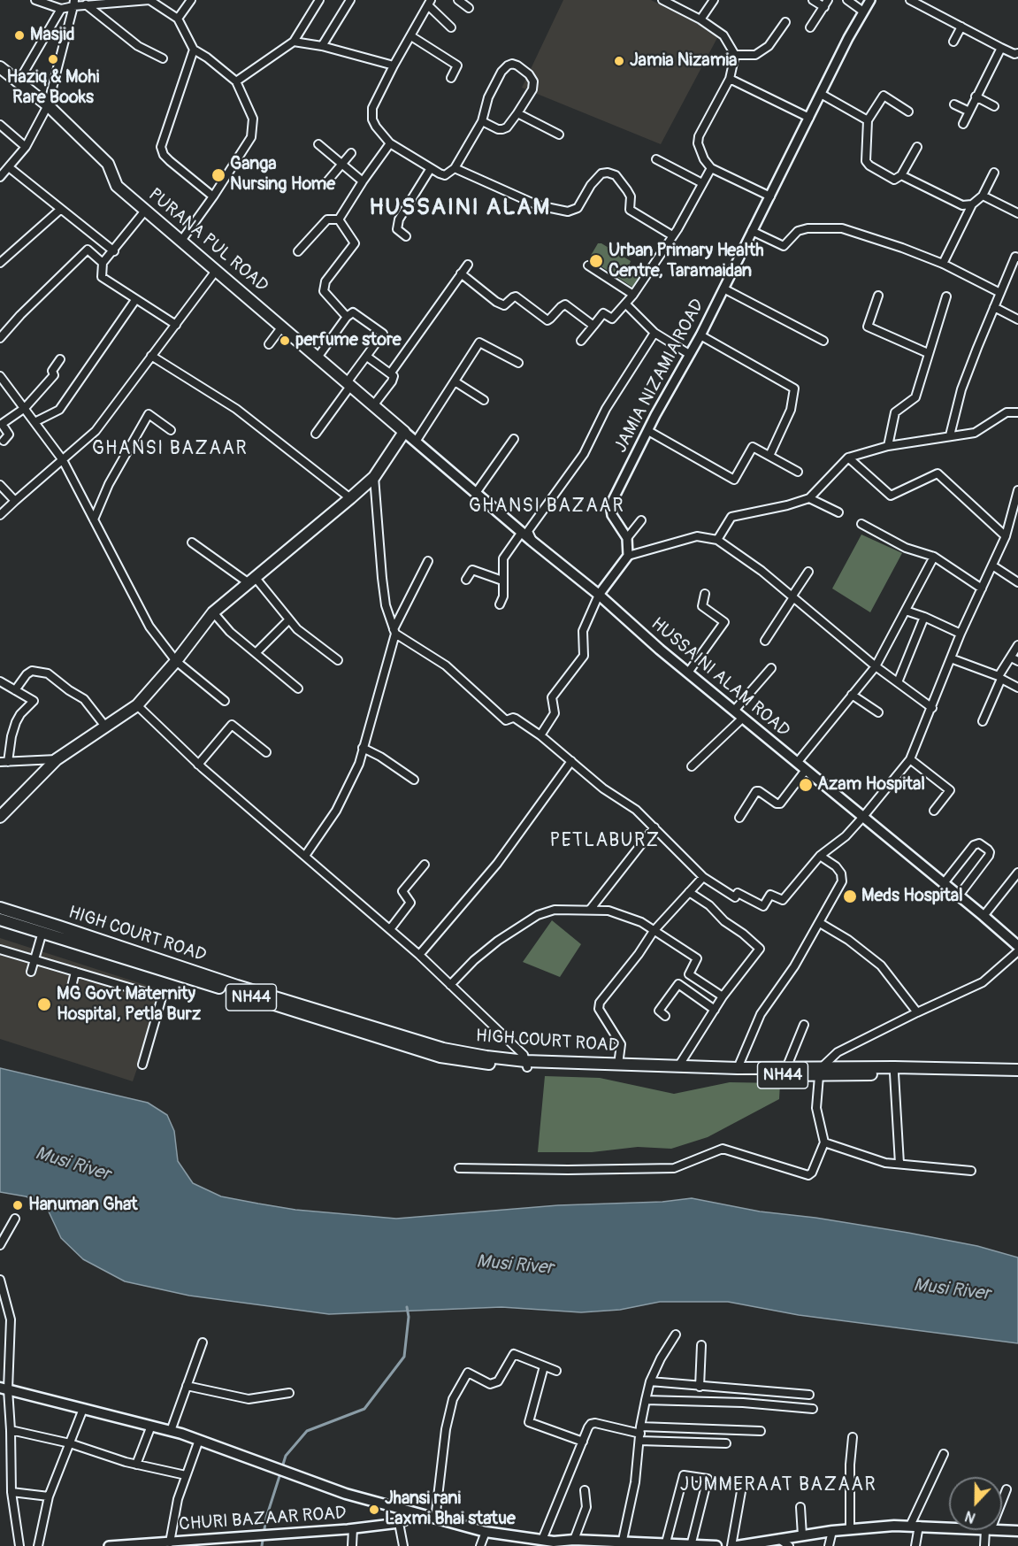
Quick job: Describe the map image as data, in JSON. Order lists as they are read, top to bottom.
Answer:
{
  "streets": {
    "main road": [
      "PURANA PUL ROAD",
      "HUSSAINI ALAM ROAD",
      "HIGH COURT ROAD",
      "NH44"
    ],
    "street": ["JAMIA NIZAMIA ROAD", "CHURI BAZAAR ROAD"]
  },
  "crossings": [
    ["PURANA PUL ROAD", "HUSSAINI ALAM ROAD"]
  ],
  "districts": [
    "HUSSAINI ALAM",
    "GHANSI BAZAAR",
    "GHANSI BAZAAR",
    "PETLABURZ",
    "JUMMERAAT BAZAAR"
  ],
  "water": ["Musi River"],
  "places": [
    "Masjid",
    "Haziq & Mohi Rare Books",
    "Jamia Nizamia",
    "Ganga Nursing Home",
    "Urban Primary Health Centre, Taramaidan",
    "perfume store",
    "Azam Hospital",
    "Meds Hospital",
    "MG Govt Maternity Hospital, Petla Burz",
    "Hanuman Ghat",
    "Jhansi rani Laxmi Bhai statue"
  ],
  "north": "bottom"
}
